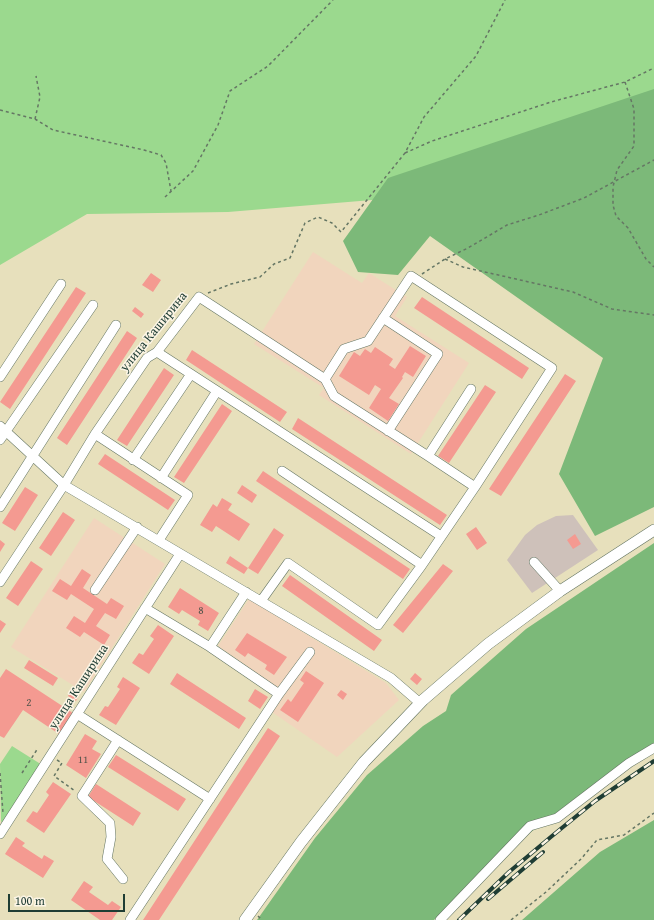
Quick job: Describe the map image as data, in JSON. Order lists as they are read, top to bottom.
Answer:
{
  "streets": {
    "street": ["улица Каширина"]
  },
  "house_numbers": ["8", "2", "11"],
  "scale_bar": "100 m"
}
